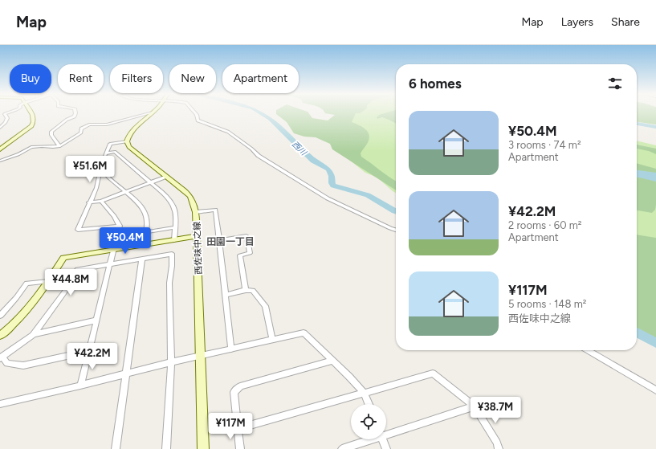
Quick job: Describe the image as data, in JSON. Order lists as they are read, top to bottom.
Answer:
{
  "streets": {
    "main road": ["西佐味中之線"]
  },
  "districts": ["田園一丁目"],
  "water": ["西川"],
  "page": {
    "header": "Map",
    "nav": ["Map", "Layers", "Share"],
    "chip": [
      "Buy",
      "Rent",
      "Filters",
      "New",
      "Apartment"
    ],
    "heading": "6 homes",
    "list": [
      {
        "name": "¥50.4M",
        "note": "3 rooms · 74 m² · Apartment"
      },
      {
        "name": "¥42.2M",
        "note": "2 rooms · 60 m² · Apartment"
      },
      {
        "name": "¥117M",
        "note": "5 rooms · 148 m² · 西佐味中之線"
      }
    ],
    "price": [
      "¥51.6M",
      "¥50.4M",
      "¥44.8M",
      "¥42.2M",
      "¥38.7M",
      "¥117M"
    ]
  }
}
